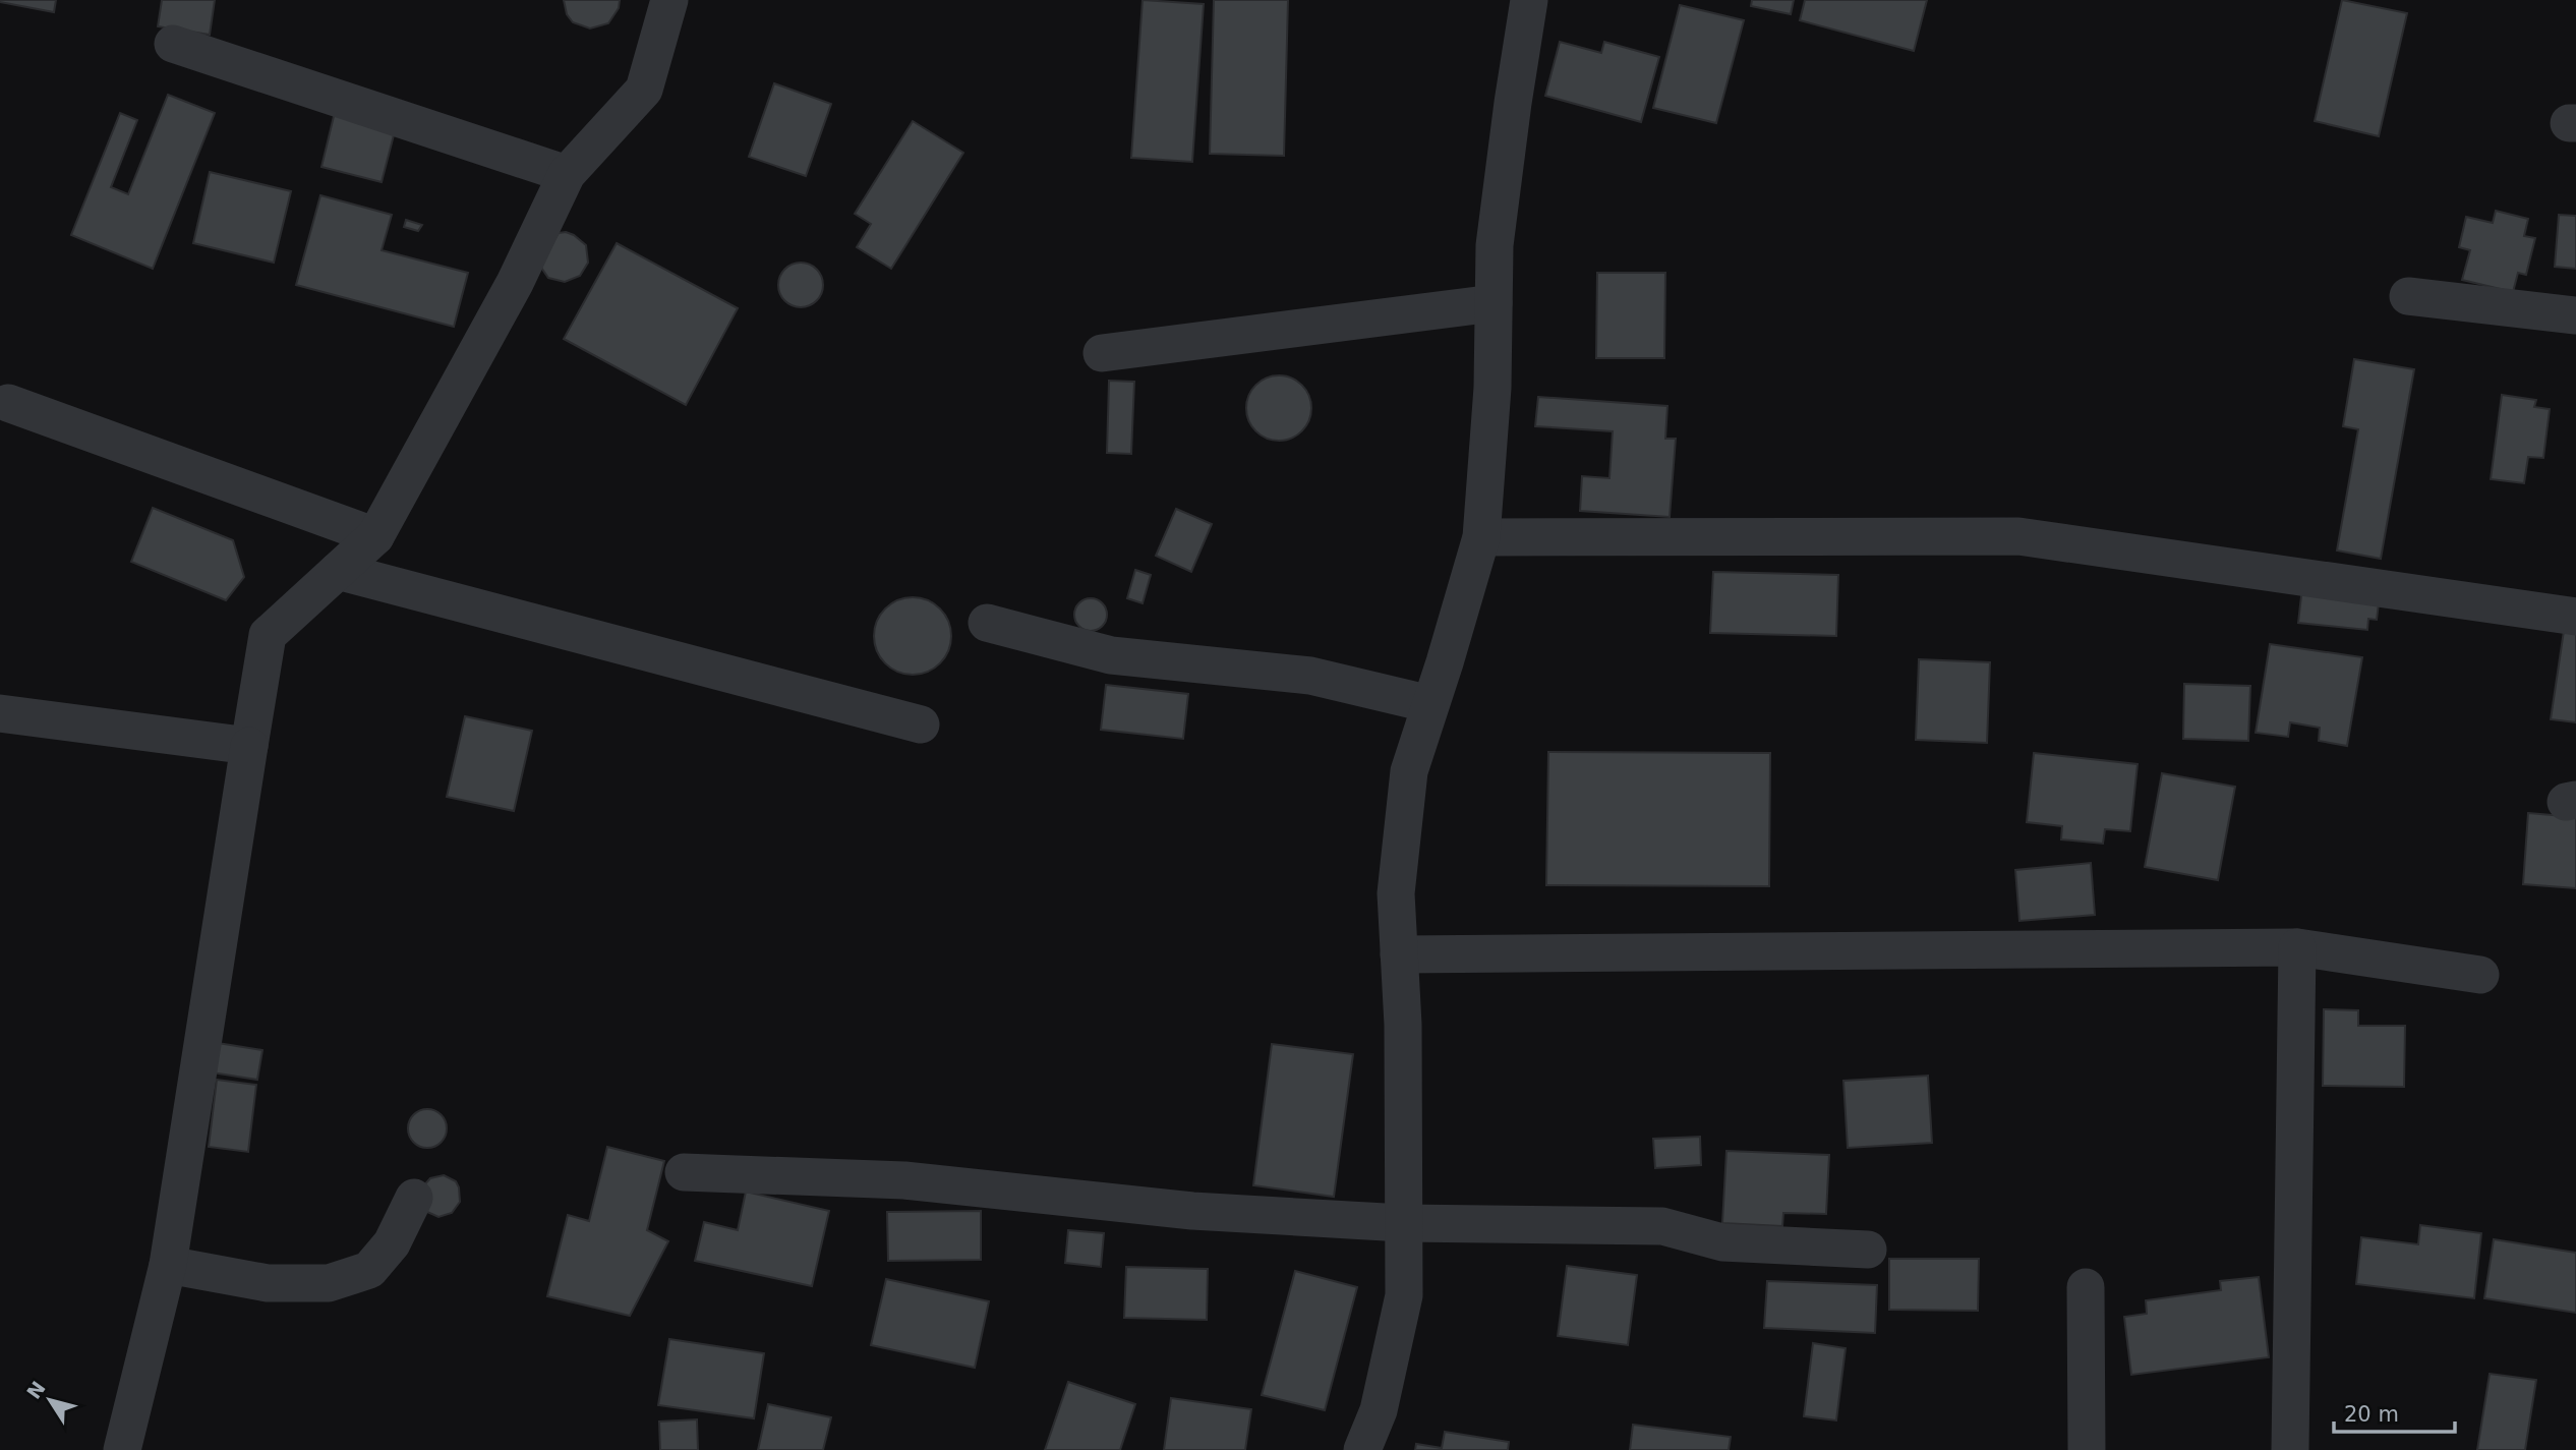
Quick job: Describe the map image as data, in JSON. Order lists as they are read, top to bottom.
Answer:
{
  "scale_bar": "20 m",
  "north": "top left"
}
